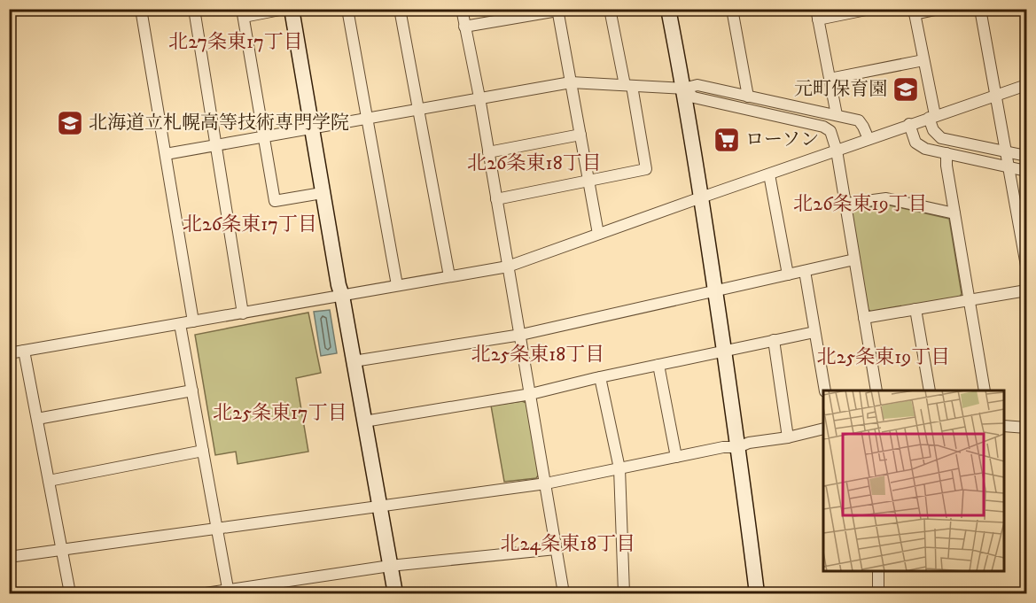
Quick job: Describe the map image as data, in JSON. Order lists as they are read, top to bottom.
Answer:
{
  "districts": [
    "北27条東17丁目",
    "北26条東18丁目",
    "北26条東19丁目",
    "北26条東17丁目",
    "北25条東18丁目",
    "北25条東19丁目",
    "北25条東17丁目",
    "北24条東18丁目"
  ],
  "places": {
    "school or university": ["元町保育園", "北海道立札幌高等技術専門学院"],
    "supermarket": ["ローソン"]
  }
}
